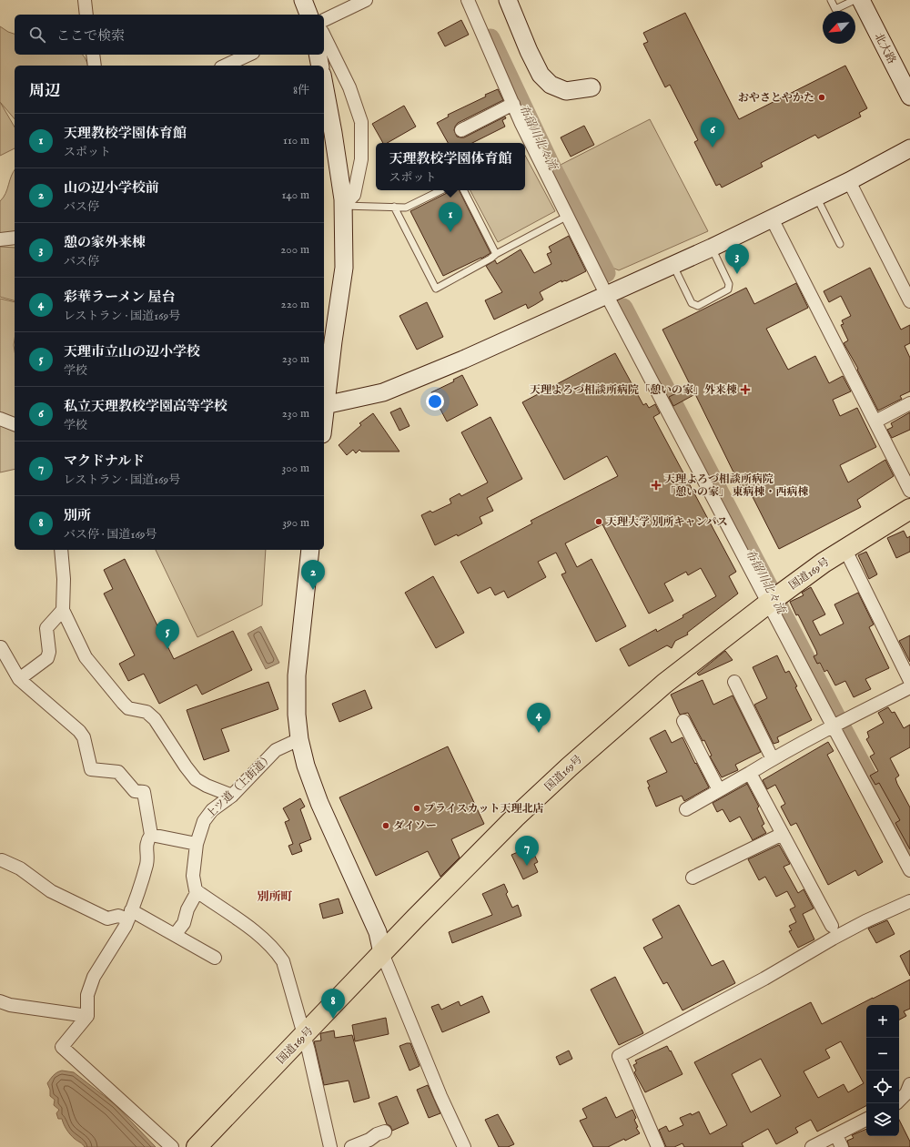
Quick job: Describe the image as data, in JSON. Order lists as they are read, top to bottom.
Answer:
{
  "streets": {
    "highway": ["国道169号"],
    "street": ["北大路", "上ツ道（上街道）"]
  },
  "districts": ["別所町"],
  "water": ["布留川北々流"],
  "places": {
    "other": [
      "おやさとやかた",
      "天理大学 別所キャンパス",
      "プライスカット天理北店",
      "ダイソー"
    ],
    "health": ["天理よろづ相談所病院「憩いの家」外来棟", "天理よろづ相談所病院 「憩いの家」 東病棟・西病棟"]
  },
  "north": "bottom left",
  "page": {
    "search": "ここで検索",
    "heading": ["周辺", "8件"],
    "list": [
      {
        "mark": "1",
        "name": "天理教校学園体育館",
        "note": "スポット",
        "value": "110 m"
      },
      {
        "mark": "2",
        "name": "山の辺小学校前",
        "note": "バス停",
        "value": "140 m"
      },
      {
        "mark": "3",
        "name": "憩の家外来棟",
        "note": "バス停",
        "value": "200 m"
      },
      {
        "mark": "4",
        "name": "彩華ラーメン 屋台",
        "note": "レストラン · 国道169号",
        "value": "220 m"
      },
      {
        "mark": "5",
        "name": "天理市立山の辺小学校",
        "note": "学校",
        "value": "230 m"
      },
      {
        "mark": "6",
        "name": "私立天理教校学園高等学校",
        "note": "学校",
        "value": "230 m"
      },
      {
        "mark": "7",
        "name": "マクドナルド",
        "note": "レストラン · 国道169号",
        "value": "300 m"
      },
      {
        "mark": "8",
        "name": "別所",
        "note": "バス停 · 国道169号",
        "value": "390 m"
      }
    ],
    "pins": [
      "6",
      "1",
      "3",
      "2",
      "5",
      "4",
      "7",
      "8"
    ],
    "popup": ["天理教校学園体育館", "スポット"],
    "map_buttons": ["+", "−"]
  }
}
